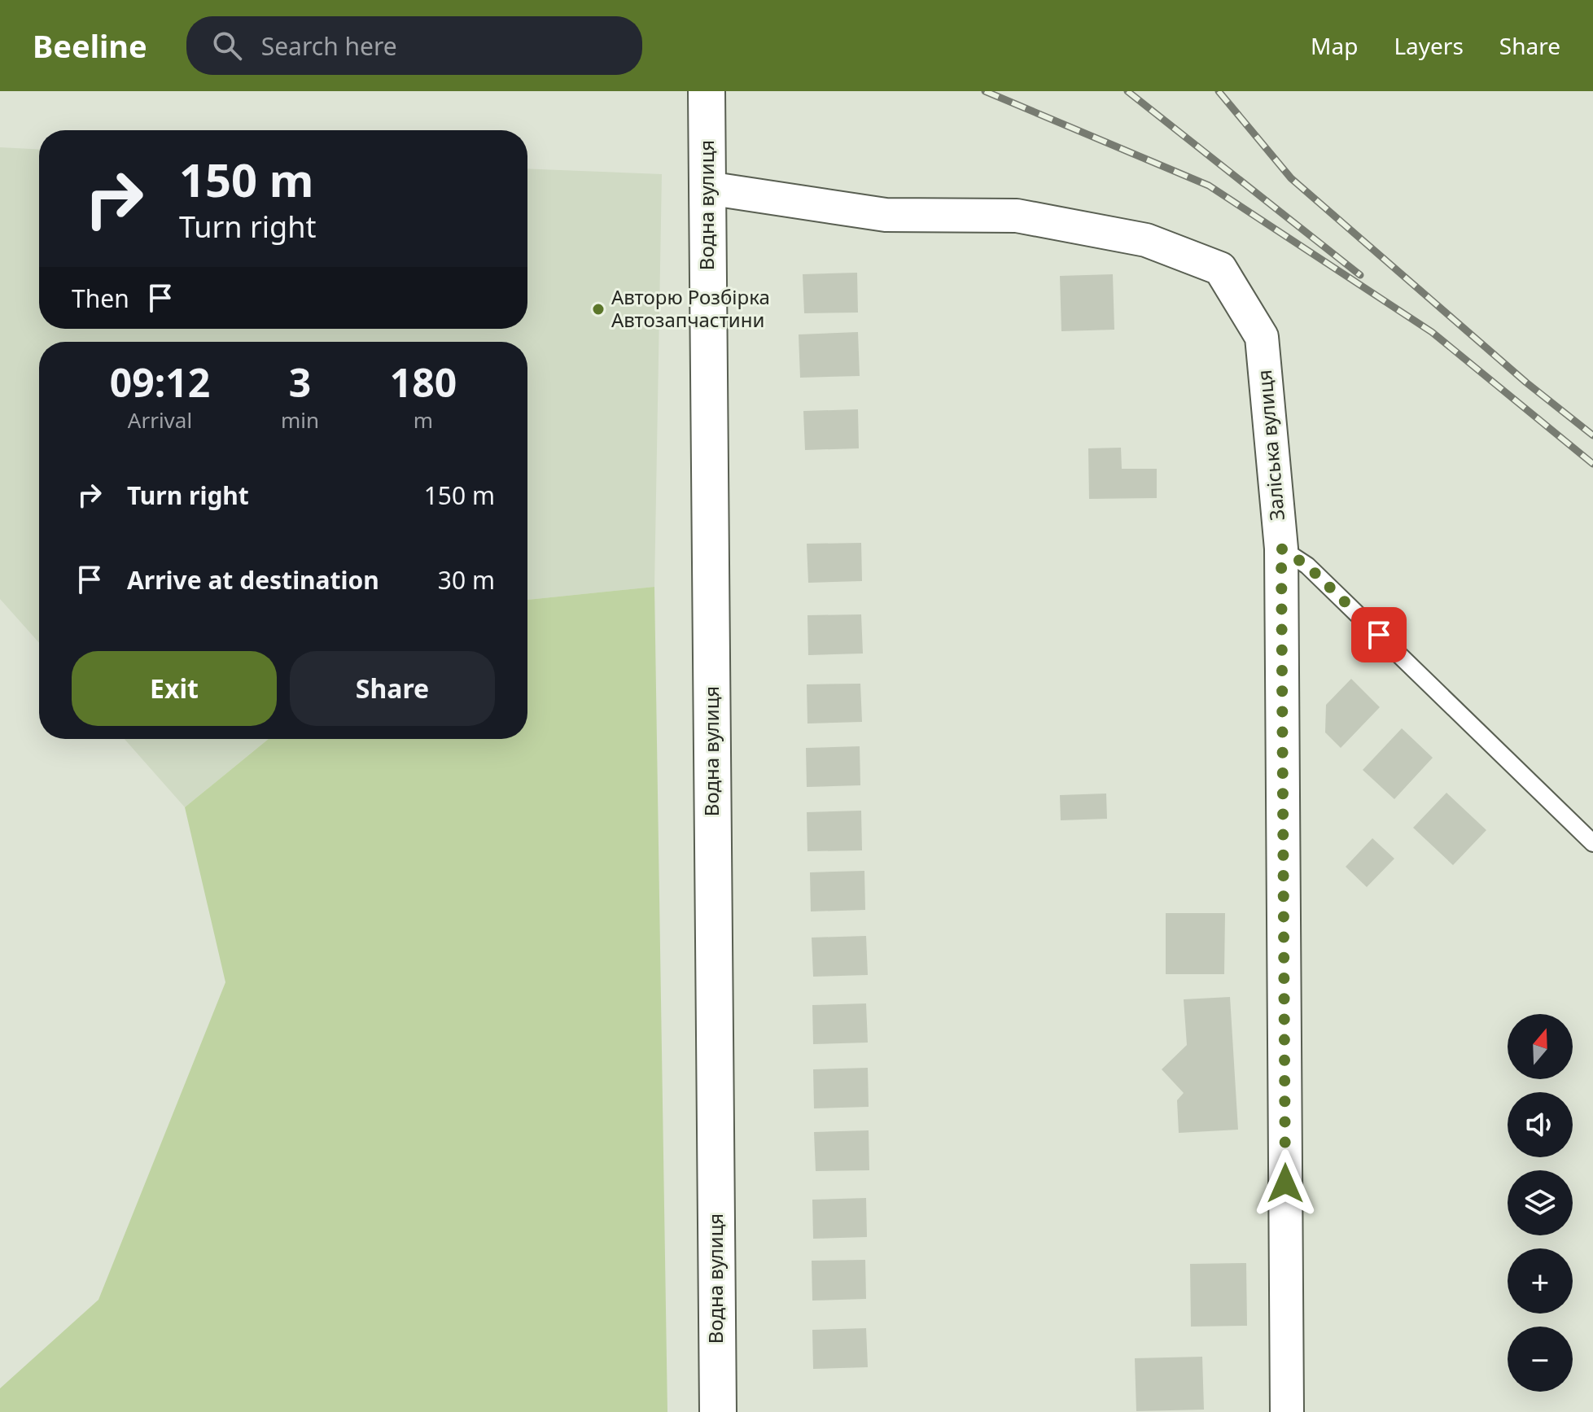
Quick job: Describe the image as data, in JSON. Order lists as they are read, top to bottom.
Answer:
{
  "streets": {
    "street": ["Водна вулиця", "Заліська вулиця"]
  },
  "crossings": [
    ["Водна вулиця", "Заліська вулиця"]
  ],
  "places": ["Авторю Розбірка Автозапчастини"],
  "north": "top",
  "page": {
    "header": "Beeline",
    "search": "Search here",
    "nav": ["Map", "Layers", "Share"],
    "turn": ["150 m", "Turn right"],
    "then": "Then",
    "eta": [
      "09:12",
      "Arrival",
      "3",
      "min",
      "180",
      "m"
    ],
    "list": [
      {
        "name": "Turn right",
        "value": "150 m"
      },
      {
        "name": "Arrive at destination",
        "value": "30 m"
      }
    ],
    "buttons": ["Exit", "Share"],
    "map_buttons": ["+", "−"]
  }
}
